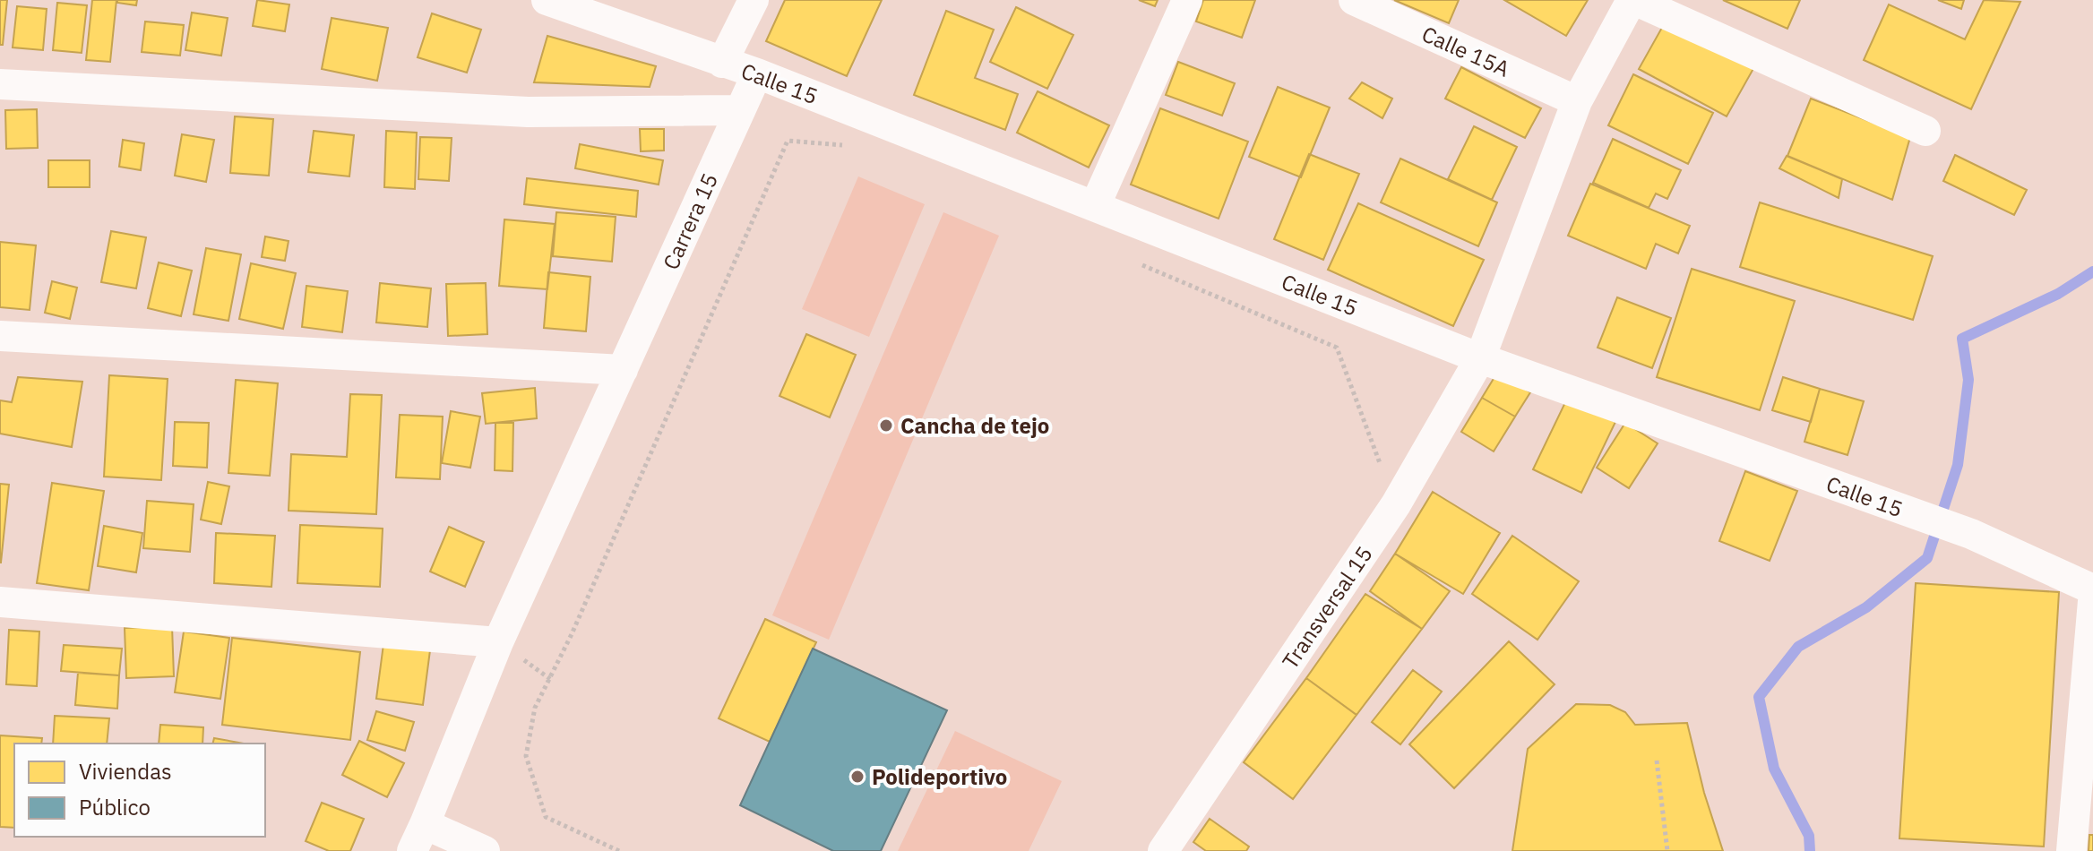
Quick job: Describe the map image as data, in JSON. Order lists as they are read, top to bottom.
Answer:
{
  "streets": {
    "street": [
      "Calle 15A",
      "Calle 15",
      "Carrera 15",
      "Transversal 15"
    ]
  },
  "crossings": [
    ["Calle 15A", "Transversal 15"],
    ["Calle 15", "Carrera 15"],
    ["Calle 15", "Transversal 15"]
  ],
  "places": ["Cancha de tejo", "Polideportivo"],
  "legend": ["Viviendas", "Público"]
}
